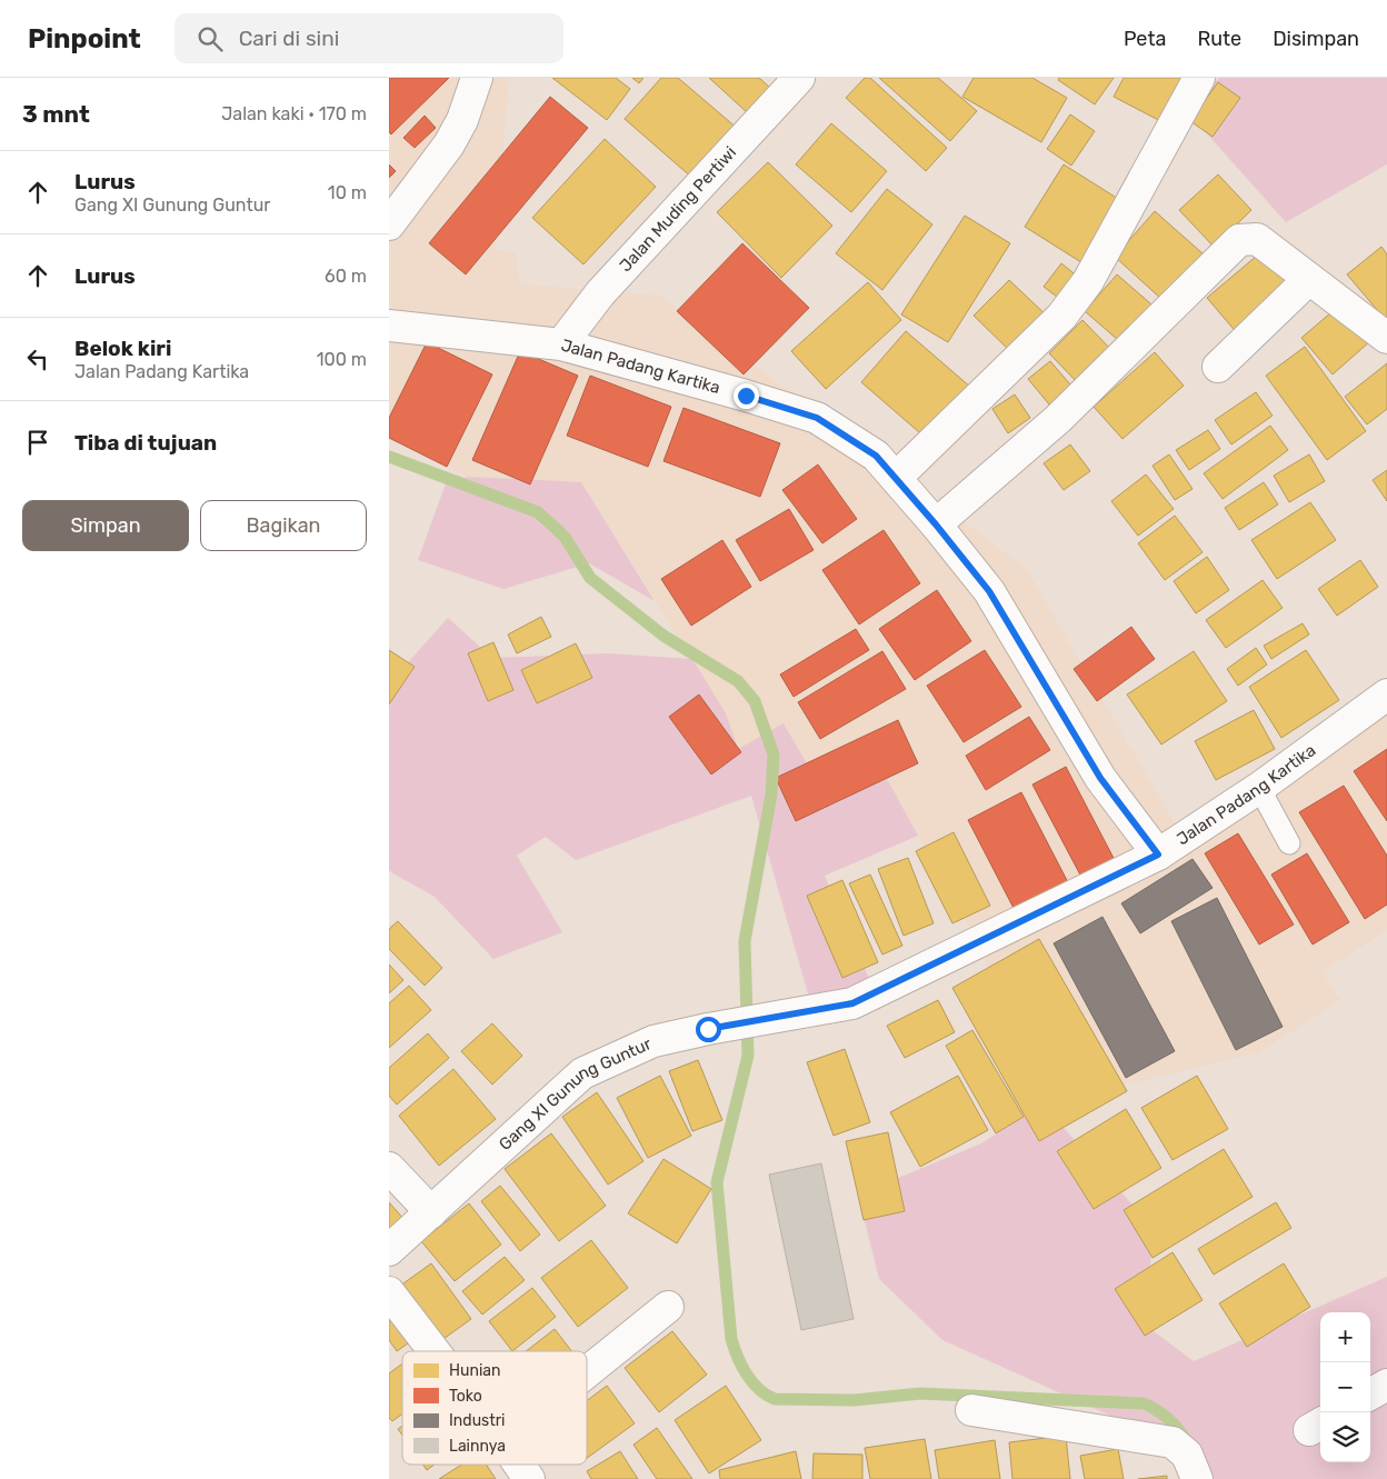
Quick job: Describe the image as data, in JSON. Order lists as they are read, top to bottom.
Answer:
{
  "streets": {
    "street": ["Jalan Muding Pertiwi", "Jalan Padang Kartika", "Gang XI Gunung Guntur"]
  },
  "crossings": [
    ["Jalan Muding Pertiwi", "Jalan Padang Kartika"],
    ["Jalan Padang Kartika", "Gang XI Gunung Guntur"]
  ],
  "legend": [
    "Hunian",
    "Toko",
    "Industri",
    "Lainnya"
  ],
  "page": {
    "header": "Pinpoint",
    "search": "Cari di sini",
    "nav": ["Peta", "Rute", "Disimpan"],
    "heading": ["3 mnt", "Jalan kaki · 170 m"],
    "list": [
      ["Lurus", "Gang XI Gunung Guntur", "10 m"],
      ["Lurus", "60 m"],
      ["Belok kiri", "Jalan Padang Kartika", "100 m"],
      "Tiba di tujuan"
    ],
    "buttons": ["Simpan", "Bagikan"],
    "map_buttons": ["+", "−"]
  }
}
